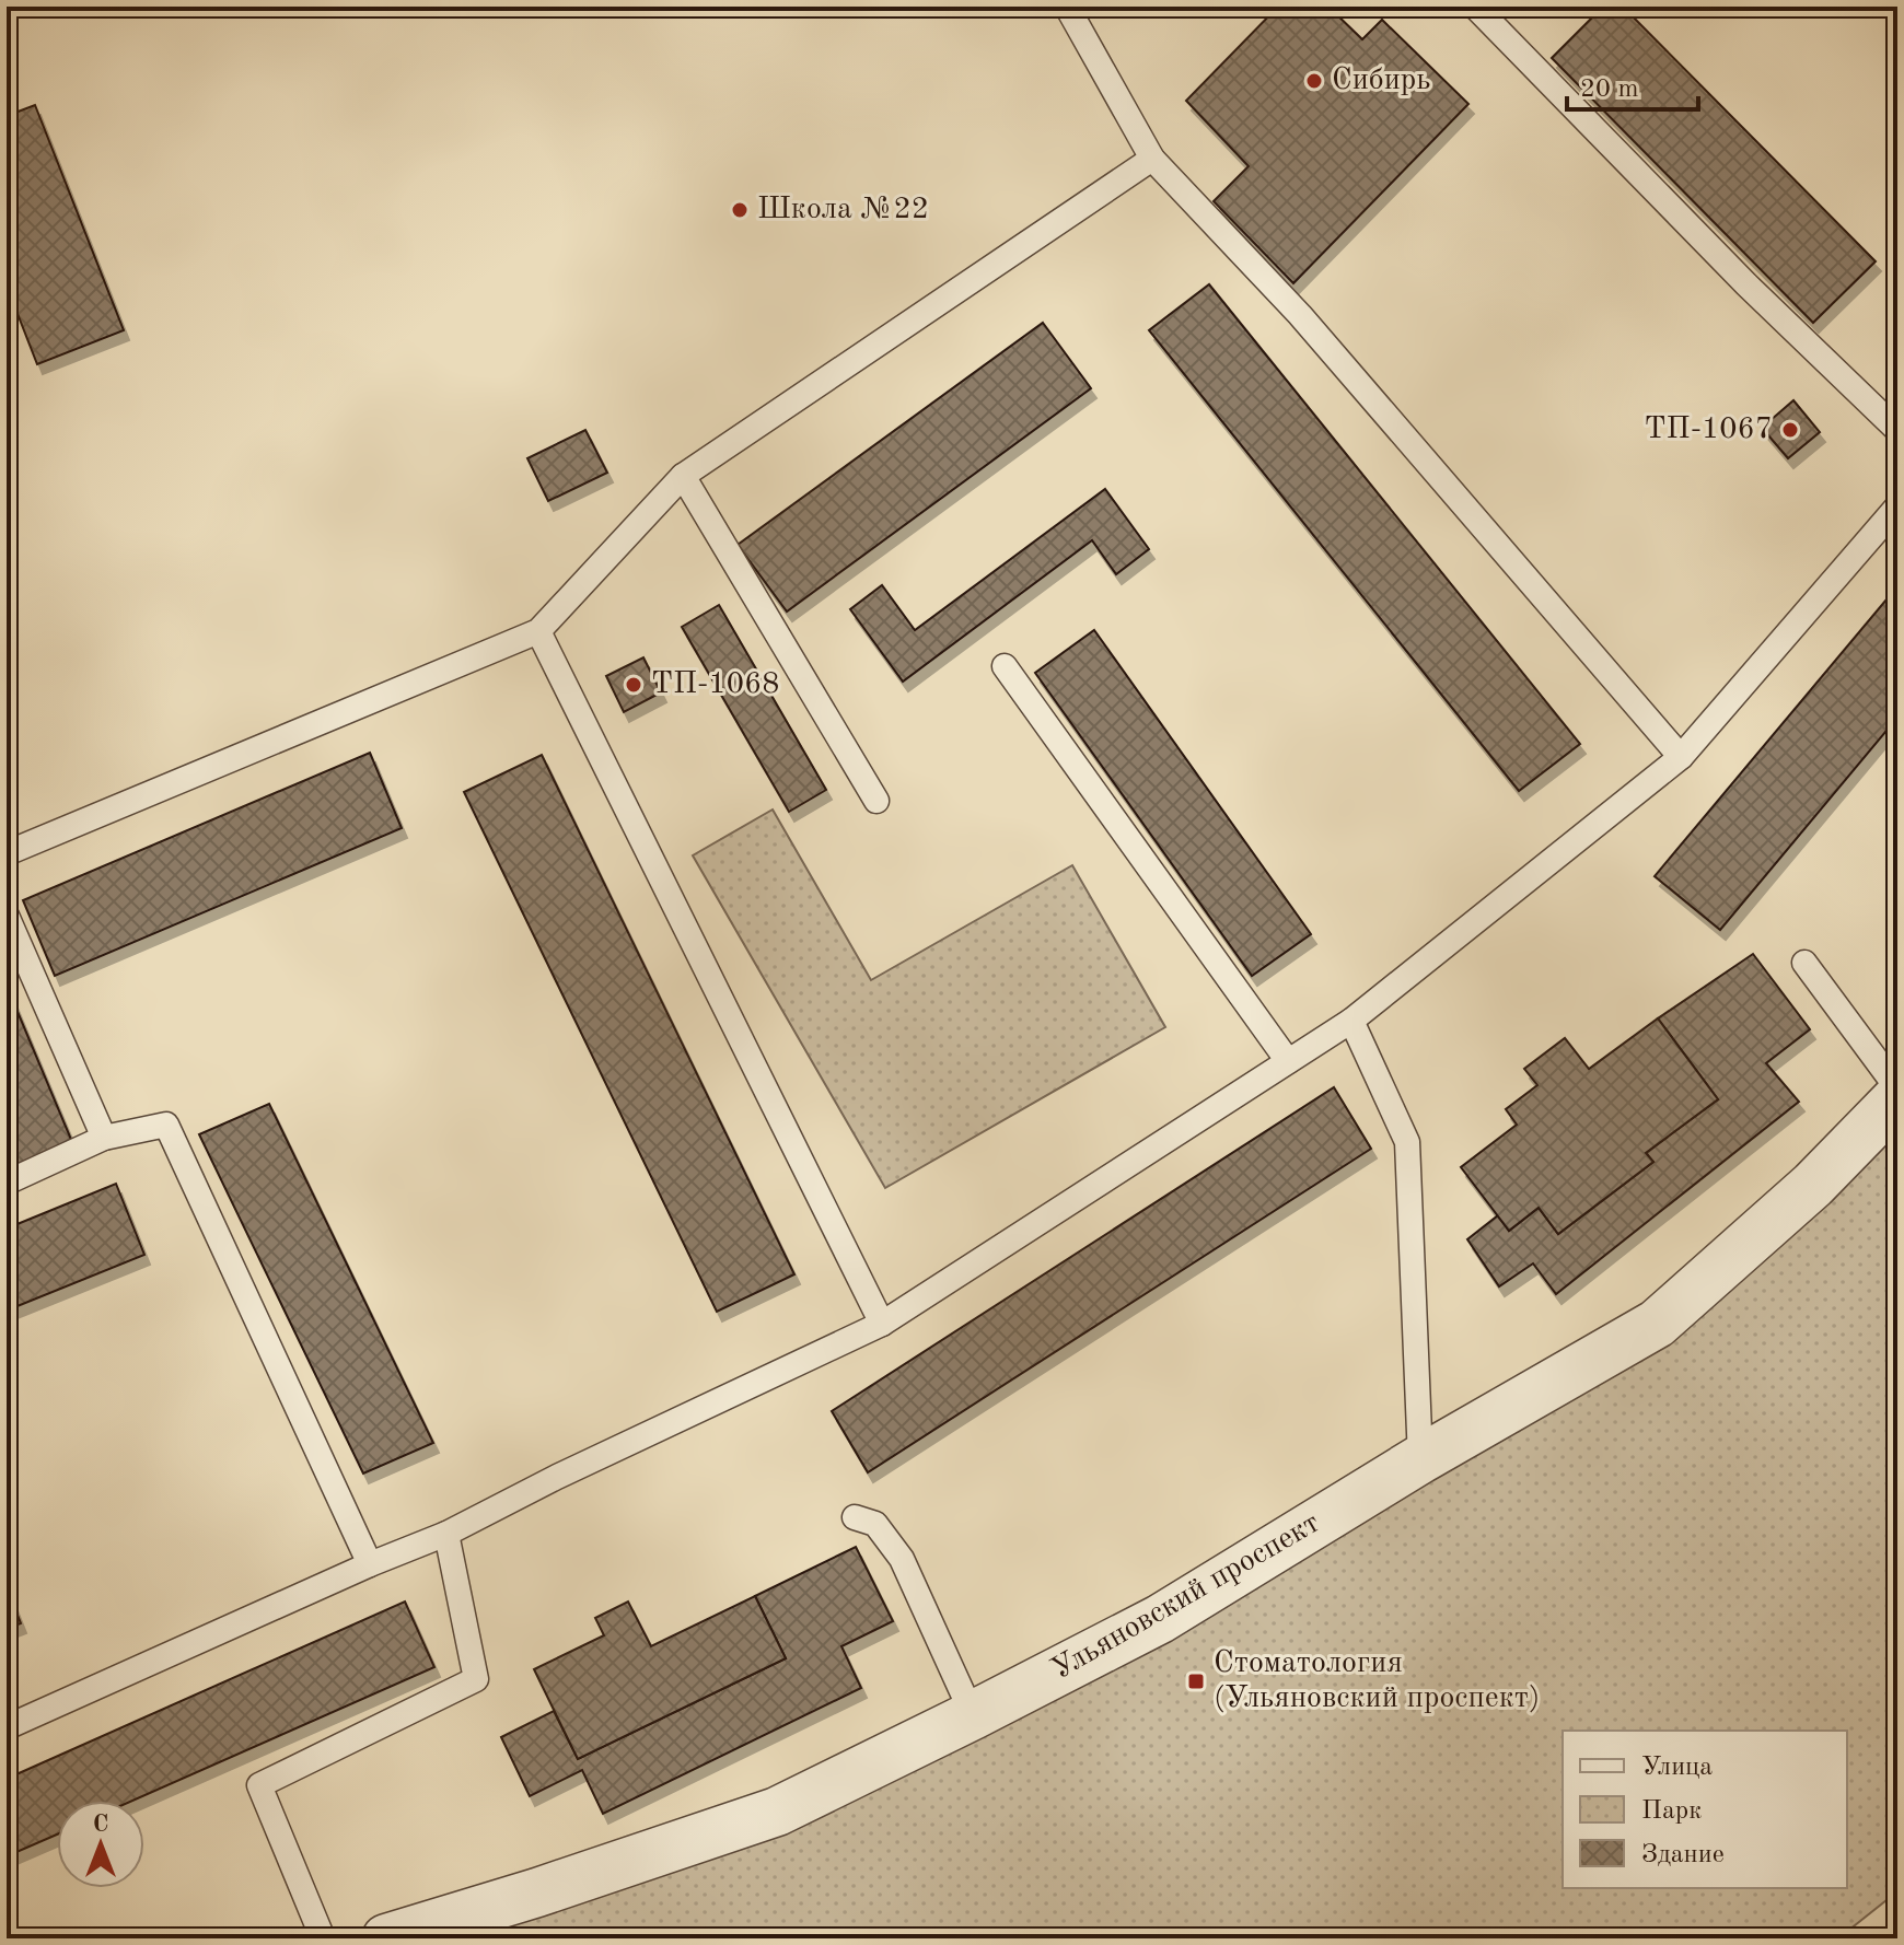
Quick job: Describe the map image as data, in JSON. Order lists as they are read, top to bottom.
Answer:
{
  "streets": {
    "street": ["Ульяновский проспект"]
  },
  "places": {
    "other": [
      "Сибирь",
      "Школа №22",
      "ТП-1067",
      "ТП-1068"
    ],
    "transit": ["Стоматология (Ульяновский проспект)"]
  },
  "legend": ["Улица", "Парк", "Здание"],
  "scale_bar": "20 m",
  "north": "top"
}
